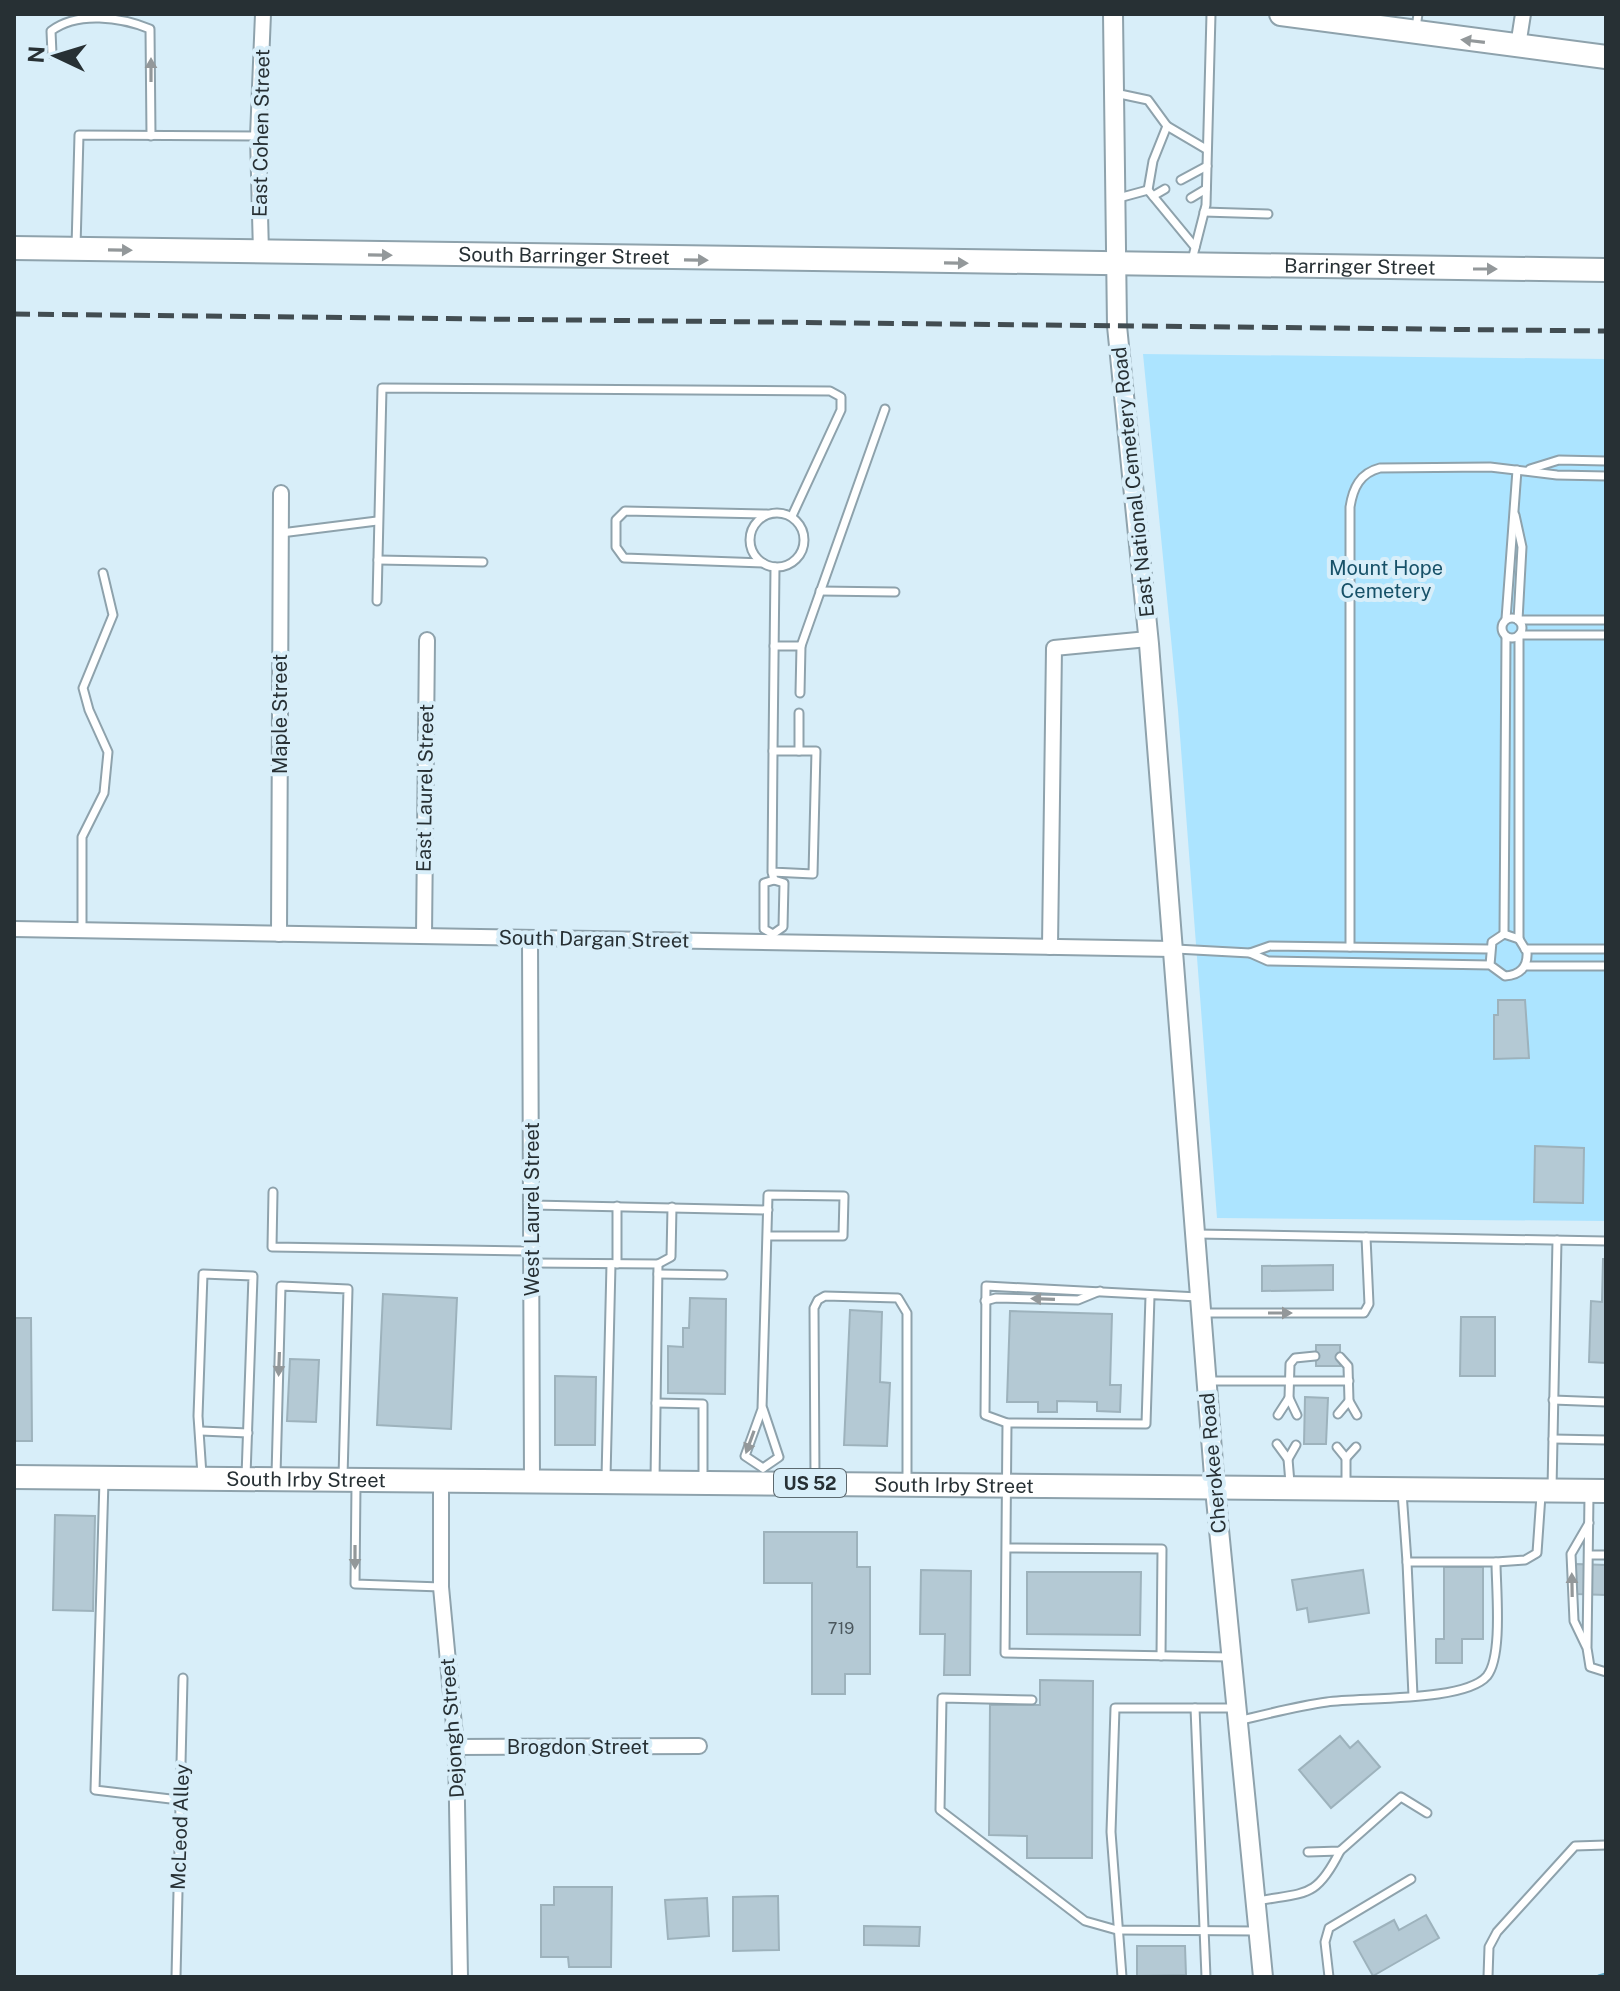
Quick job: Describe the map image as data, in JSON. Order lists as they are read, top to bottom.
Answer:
{
  "streets": {
    "main road": [
      "South Barringer Street",
      "Barringer Street",
      "South Irby Street",
      "US 52"
    ],
    "street": [
      "East Cohen Street",
      "East National Cemetery Road",
      "Maple Street",
      "East Laurel Street",
      "South Dargan Street",
      "West Laurel Street",
      "Cherokee Road",
      "Dejongh Street",
      "Brogdon Street"
    ],
    "lane": ["McLeod Alley"]
  },
  "crossings": [
    ["East Cohen Street", "South Barringer Street"],
    ["South Barringer Street", "Barringer Street"],
    ["South Barringer Street", "East National Cemetery Road"],
    ["Barringer Street", "East National Cemetery Road"],
    ["East National Cemetery Road", "South Dargan Street"],
    ["East National Cemetery Road", "Cherokee Road"],
    ["Maple Street", "South Dargan Street"],
    ["East Laurel Street", "South Dargan Street"],
    ["South Dargan Street", "West Laurel Street"],
    ["South Dargan Street", "Cherokee Road"],
    ["West Laurel Street", "South Irby Street"],
    ["Cherokee Road", "South Irby Street"],
    ["South Irby Street", "Dejongh Street"],
    ["Dejongh Street", "Brogdon Street"]
  ],
  "one_way": ["South Barringer Street", "Barringer Street"],
  "parks": ["Mount Hope Cemetery"],
  "house_numbers": ["719"],
  "north": "left"
}
